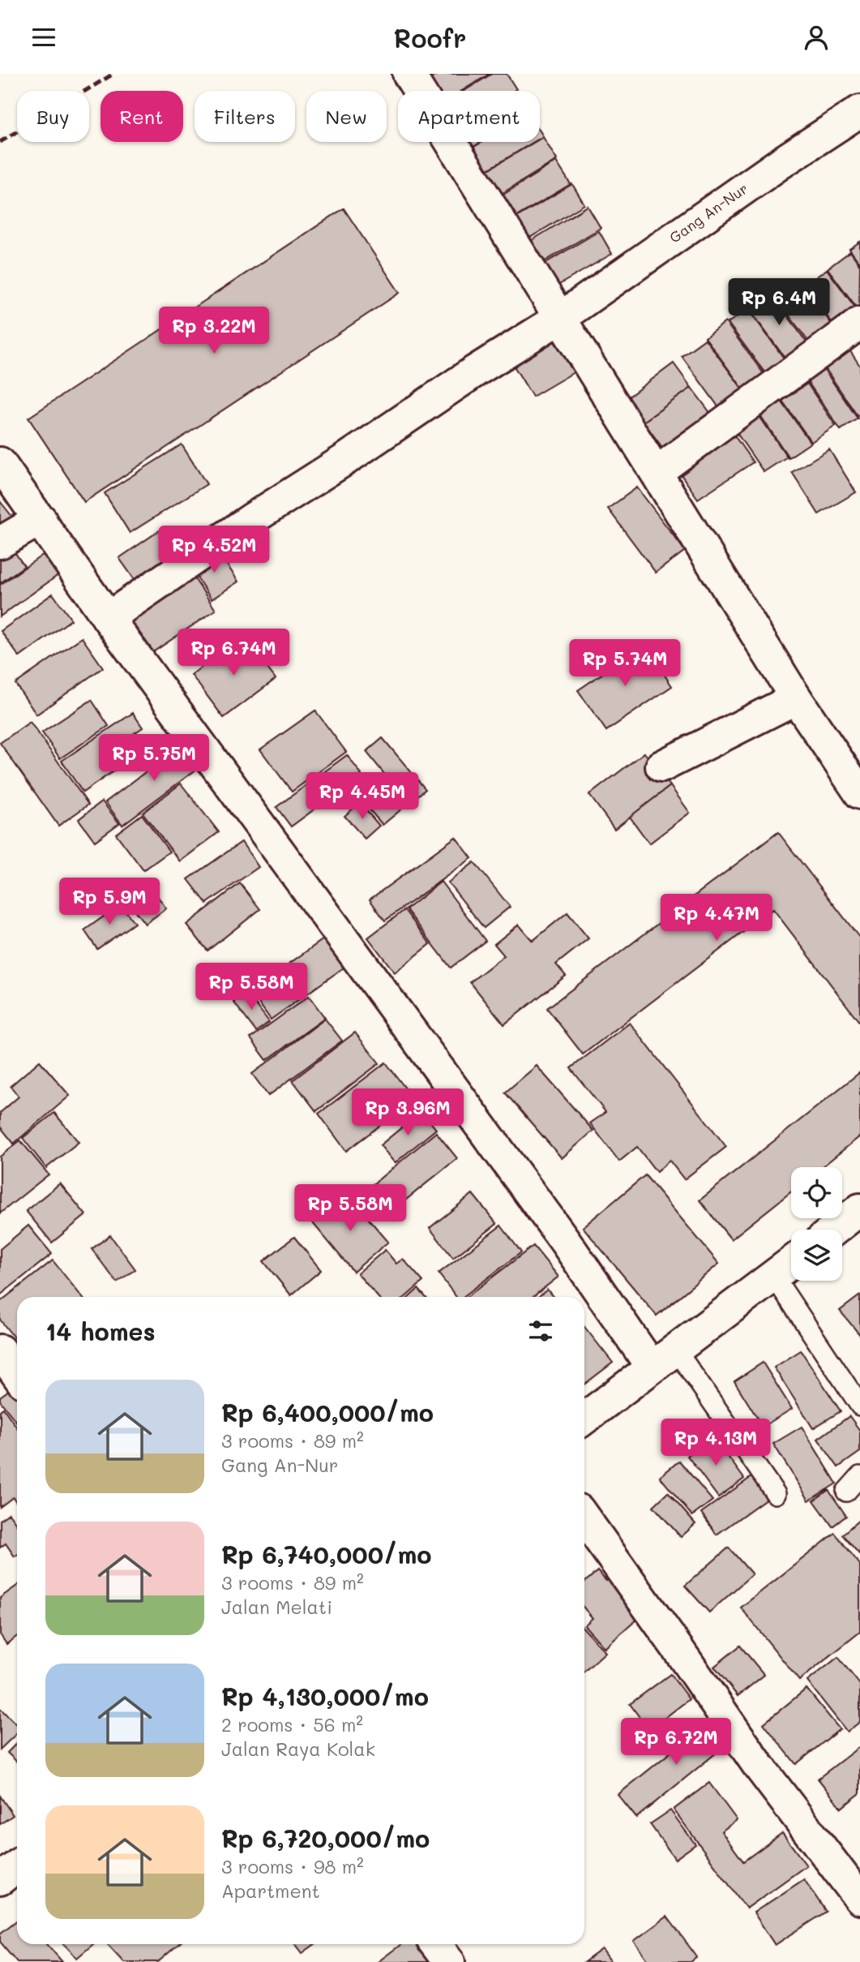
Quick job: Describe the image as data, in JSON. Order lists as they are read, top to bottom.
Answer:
{
  "streets": {
    "main road": ["Gang An-Nur"]
  },
  "page": {
    "header": "Roofr",
    "chip": [
      "Buy",
      "Rent",
      "Filters",
      "New",
      "Apartment"
    ],
    "price": [
      "Rp 6.4M",
      "Rp 3.22M",
      "Rp 4.52M",
      "Rp 6.74M",
      "Rp 5.74M",
      "Rp 5.75M",
      "Rp 4.45M",
      "Rp 5.9M",
      "Rp 4.47M",
      "Rp 5.58M",
      "Rp 3.96M",
      "Rp 5.58M",
      "Rp 4.13M",
      "Rp 6.72M"
    ],
    "heading": "14 homes",
    "list": [
      {
        "name": "Rp 6,400,000/mo",
        "note": "3 rooms · 89 m² · Gang An-Nur"
      },
      {
        "name": "Rp 6,740,000/mo",
        "note": "3 rooms · 89 m² · Jalan Melati"
      },
      {
        "name": "Rp 4,130,000/mo",
        "note": "2 rooms · 56 m² · Jalan Raya Kolak"
      },
      {
        "name": "Rp 6,720,000/mo",
        "note": "3 rooms · 98 m² · Apartment"
      }
    ]
  }
}
